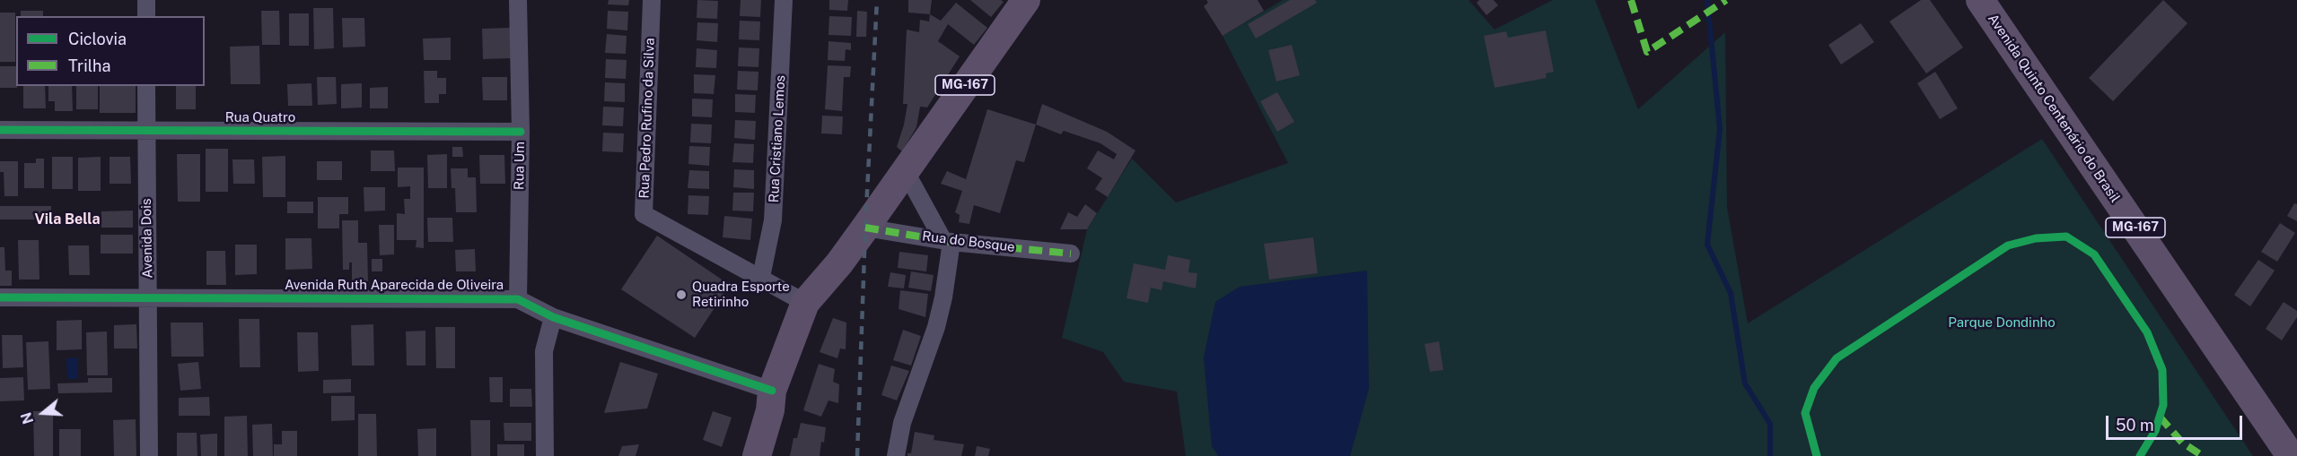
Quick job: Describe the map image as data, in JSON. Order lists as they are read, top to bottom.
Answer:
{
  "streets": {
    "main road": ["MG-167", "Avenida Quinto Centenário do Brasil"],
    "street": [
      "Rua Quatro",
      "Rua Pedro Rufino da Silva",
      "Rua Cristiano Lemos",
      "Rua Um",
      "Avenida Dois",
      "Rua do Bosque",
      "Avenida Ruth Aparecida de Oliveira"
    ]
  },
  "crossings": [
    ["MG-167", "Rua Pedro Rufino da Silva"],
    ["MG-167", "Rua do Bosque"],
    ["MG-167", "Avenida Ruth Aparecida de Oliveira"],
    ["Rua Quatro", "Rua Um"],
    ["Rua Quatro", "Avenida Dois"],
    ["Rua Pedro Rufino da Silva", "Rua Cristiano Lemos"],
    ["Rua Um", "Avenida Ruth Aparecida de Oliveira"],
    ["Avenida Dois", "Avenida Ruth Aparecida de Oliveira"]
  ],
  "districts": ["Vila Bella"],
  "parks": ["Parque Dondinho"],
  "places": ["Quadra Esporte Retirinho"],
  "legend": ["Ciclovia", "Trilha"],
  "scale_bar": "50 m",
  "north": "left"
}
